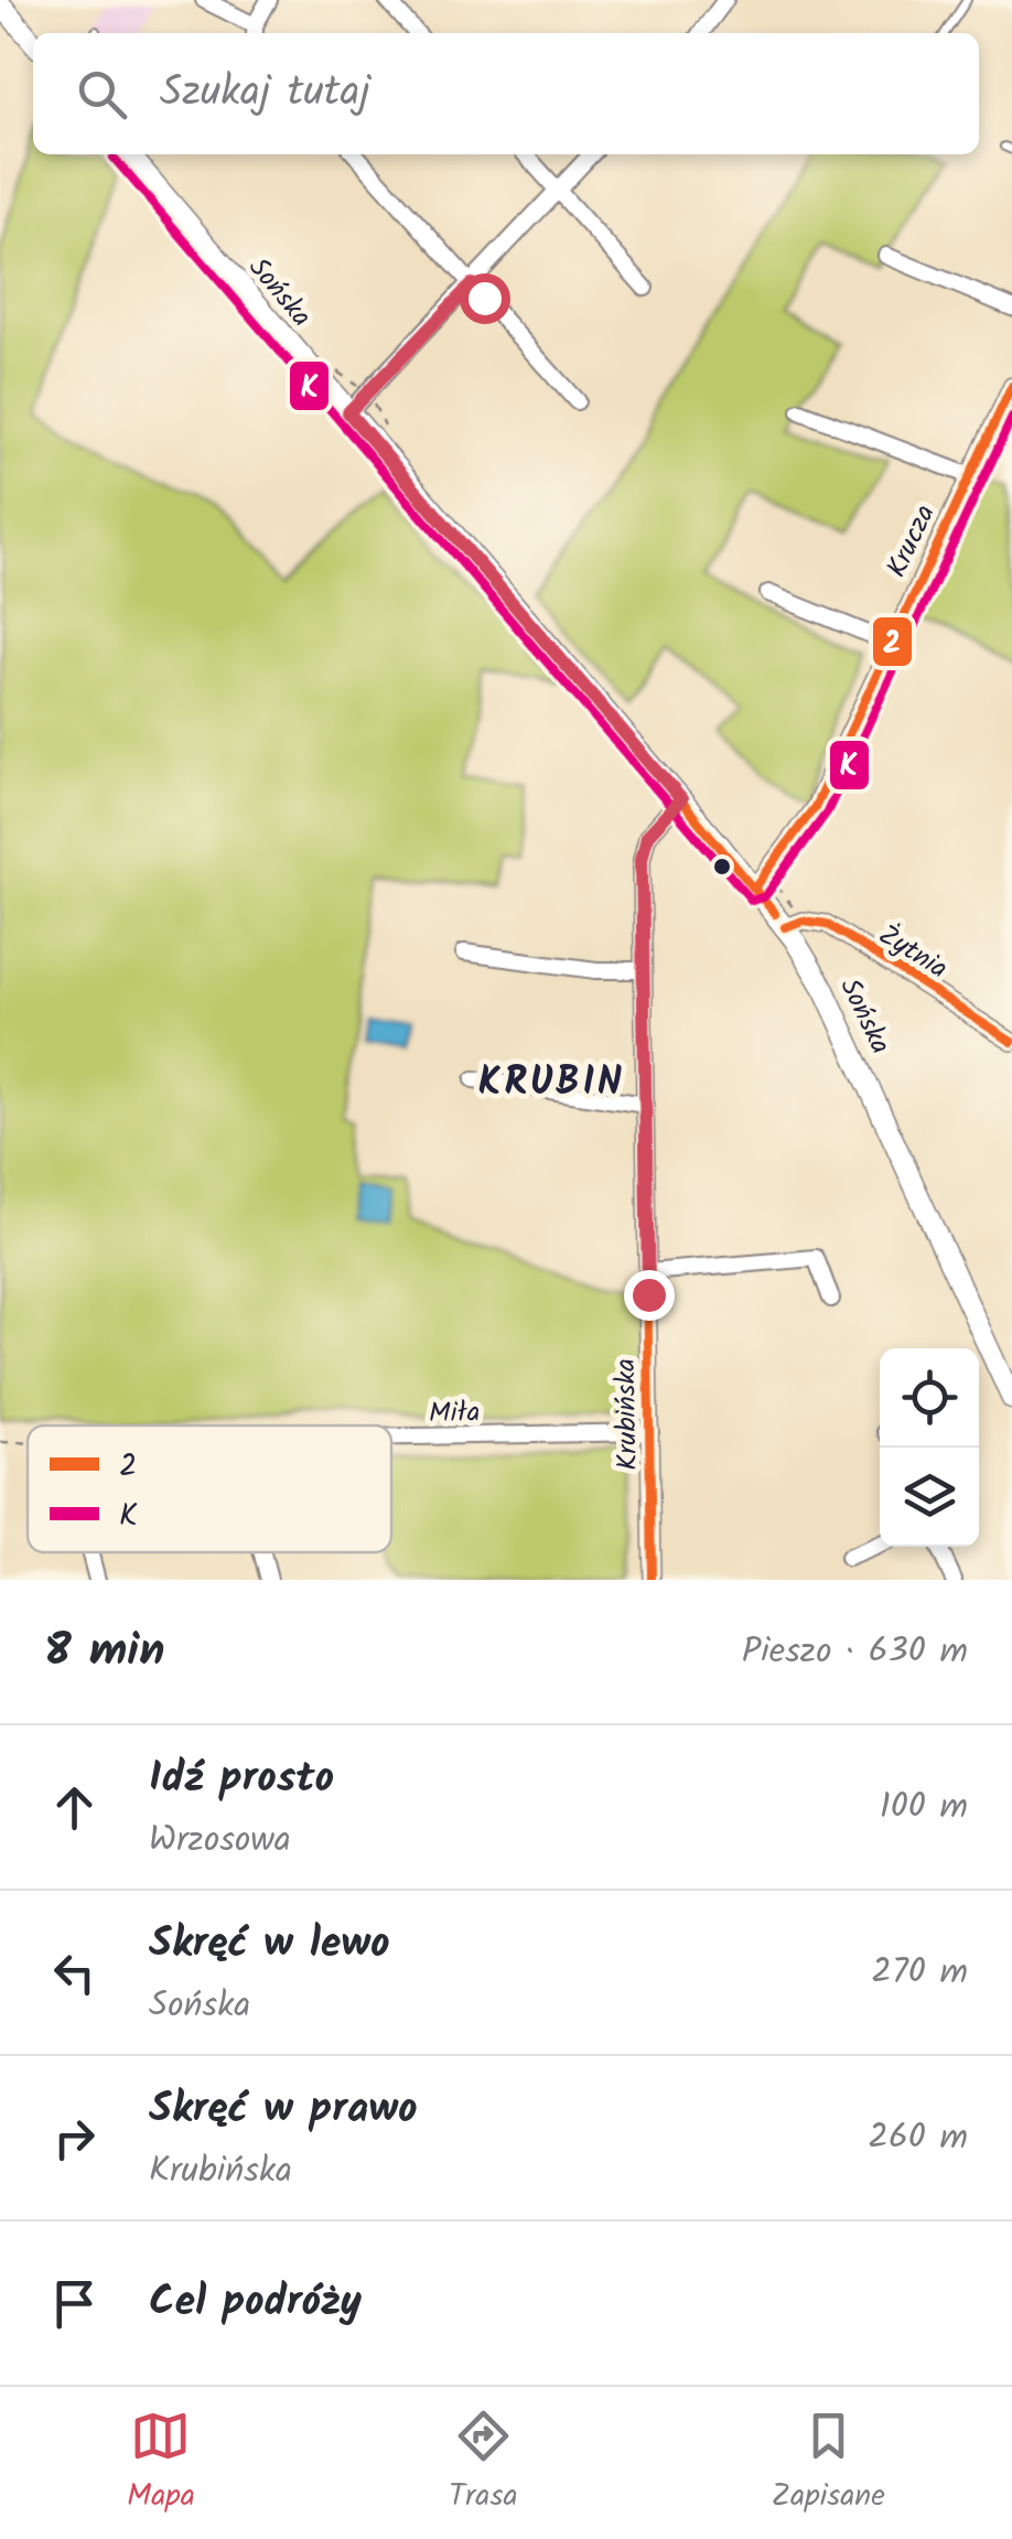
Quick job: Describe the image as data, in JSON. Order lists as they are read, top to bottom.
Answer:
{
  "streets": {
    "street": [
      "Sońska",
      "Krucza",
      "Żytnia",
      "Miła",
      "Krubińska"
    ]
  },
  "crossings": [
    ["Sońska", "Krucza"],
    ["Sońska", "Żytnia"],
    ["Sońska", "Krubińska"],
    ["Miła", "Krubińska"]
  ],
  "districts": ["KRUBIN"],
  "lines": ["transit line K", "transit line 2"],
  "legend": ["2", "K"],
  "page": {
    "search": "Szukaj tutaj",
    "heading": ["8 min", "Pieszo · 630 m"],
    "list": [
      ["Idź prosto", "Wrzosowa", "100 m"],
      ["Skręć w lewo", "Sońska", "270 m"],
      ["Skręć w prawo", "Krubińska", "260 m"],
      "Cel podróży"
    ],
    "nav": ["Mapa", "Trasa", "Zapisane"]
  }
}
